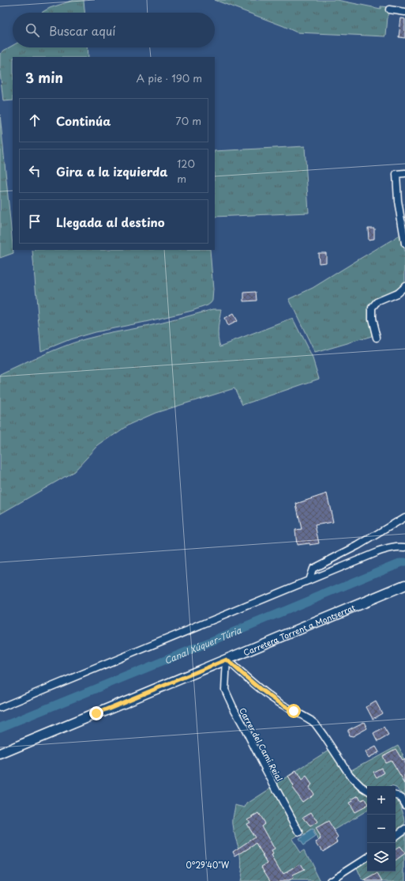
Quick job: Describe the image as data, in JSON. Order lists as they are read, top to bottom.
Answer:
{
  "streets": {
    "main road": ["Carretera Torrent a Montserrat"],
    "street": ["Carrer del Camí Reial"]
  },
  "crossings": [
    ["Carretera Torrent a Montserrat", "Carrer del Camí Reial"]
  ],
  "water": ["Canal Xúquer-Túria"],
  "page": {
    "search": "Buscar aquí",
    "heading": ["3 min", "A pie · 190 m"],
    "list": [
      ["Continúa", "70 m"],
      ["Gira a la izquierda", "120 m"],
      "Llegada al destino"
    ],
    "map_buttons": ["+", "−"]
  },
  "coordinates": ["0°29'40\"W"]
}
